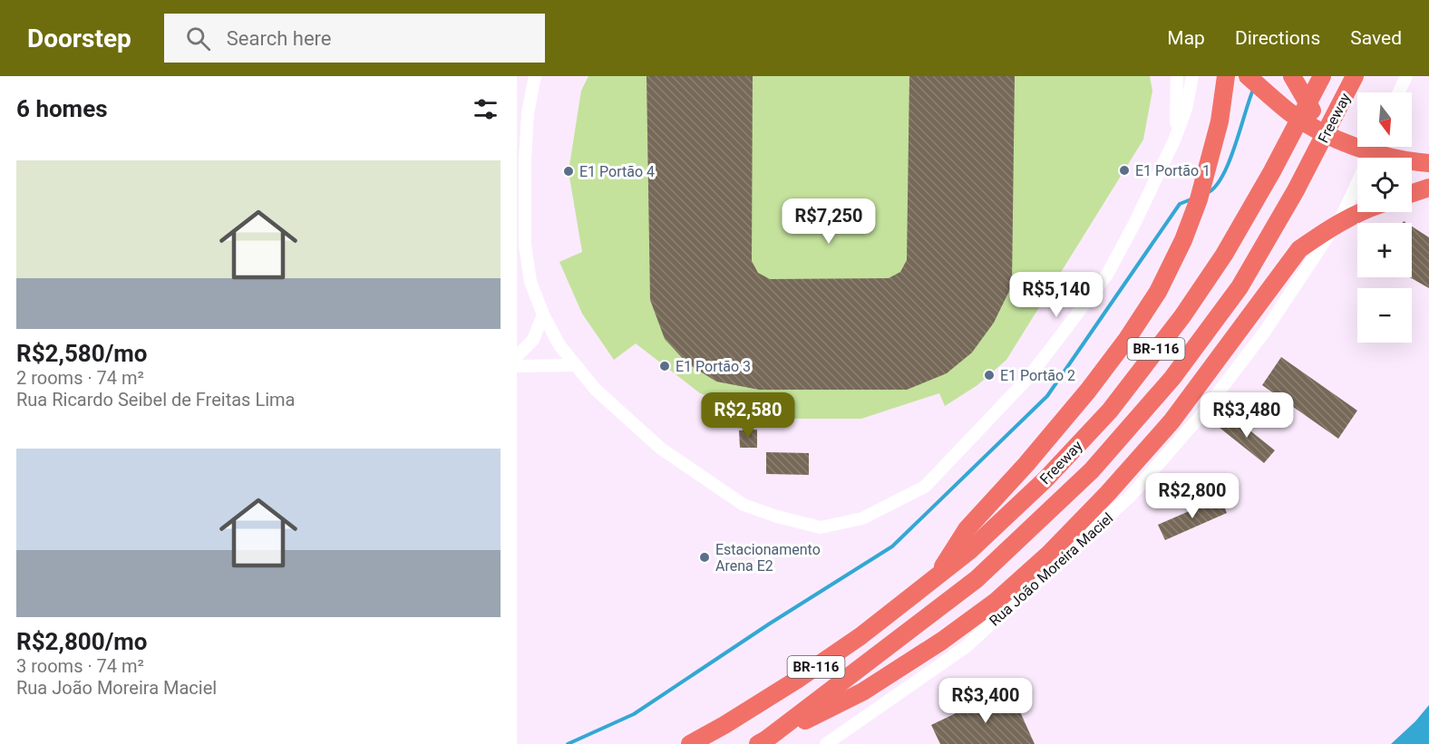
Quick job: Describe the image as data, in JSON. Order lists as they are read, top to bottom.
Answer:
{
  "streets": {
    "highway": ["Freeway", "BR-116"],
    "street": ["Rua João Moreira Maciel"]
  },
  "places": [
    "E1 Portão 1",
    "E1 Portão 4",
    "E1 Portão 3",
    "E1 Portão 2",
    "Estacionamento Arena E2"
  ],
  "north": "bottom",
  "page": {
    "header": "Doorstep",
    "search": "Search here",
    "nav": ["Map", "Directions", "Saved"],
    "heading": "6 homes",
    "map_buttons": ["+", "−"],
    "list": [
      {
        "name": "R$2,580/mo",
        "note": "2 rooms · 74 m² · Rua Ricardo Seibel de Freitas Lima"
      },
      {
        "name": "R$2,800/mo",
        "note": "3 rooms · 74 m² · Rua João Moreira Maciel"
      }
    ],
    "price": [
      "R$7,250",
      "R$5,140",
      "R$2,580",
      "R$3,480",
      "R$2,800",
      "R$3,400"
    ]
  }
}
